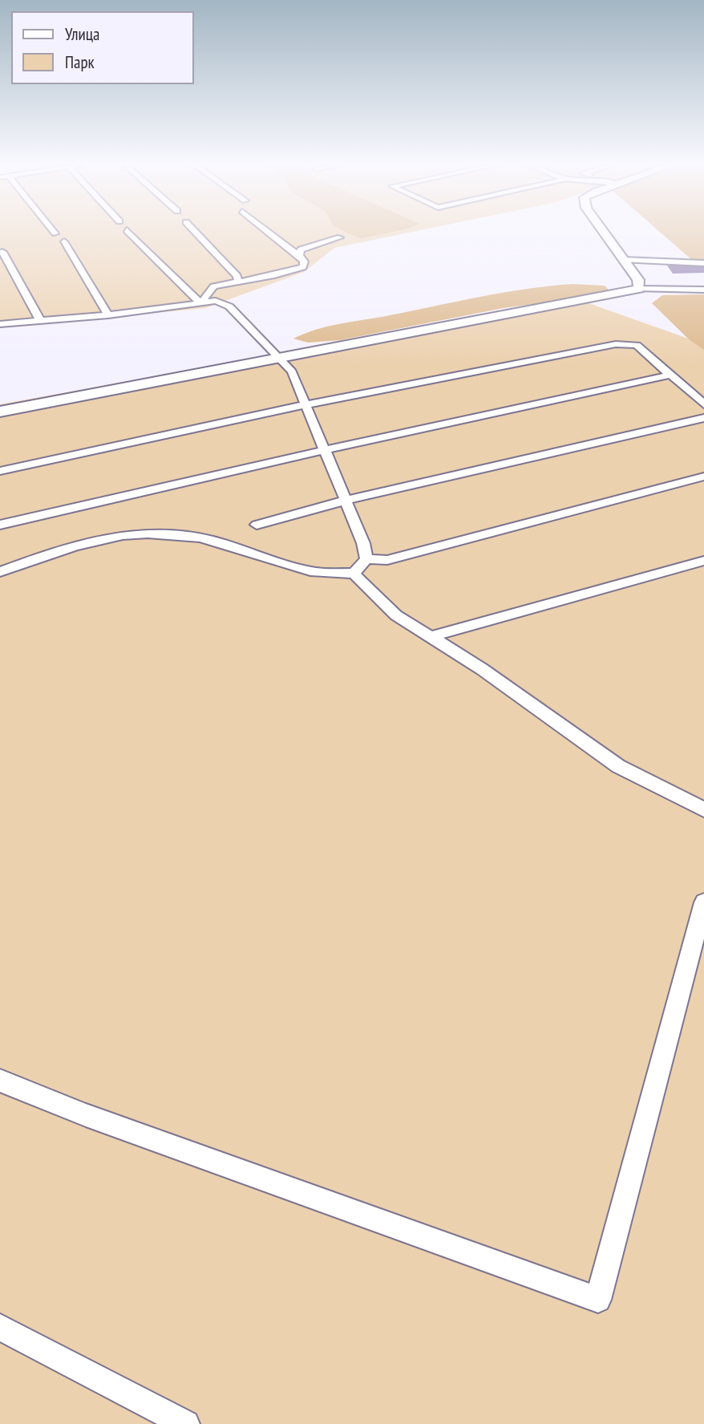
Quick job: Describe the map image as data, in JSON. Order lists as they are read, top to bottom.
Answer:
{
  "legend": ["Улица", "Парк"]
}
